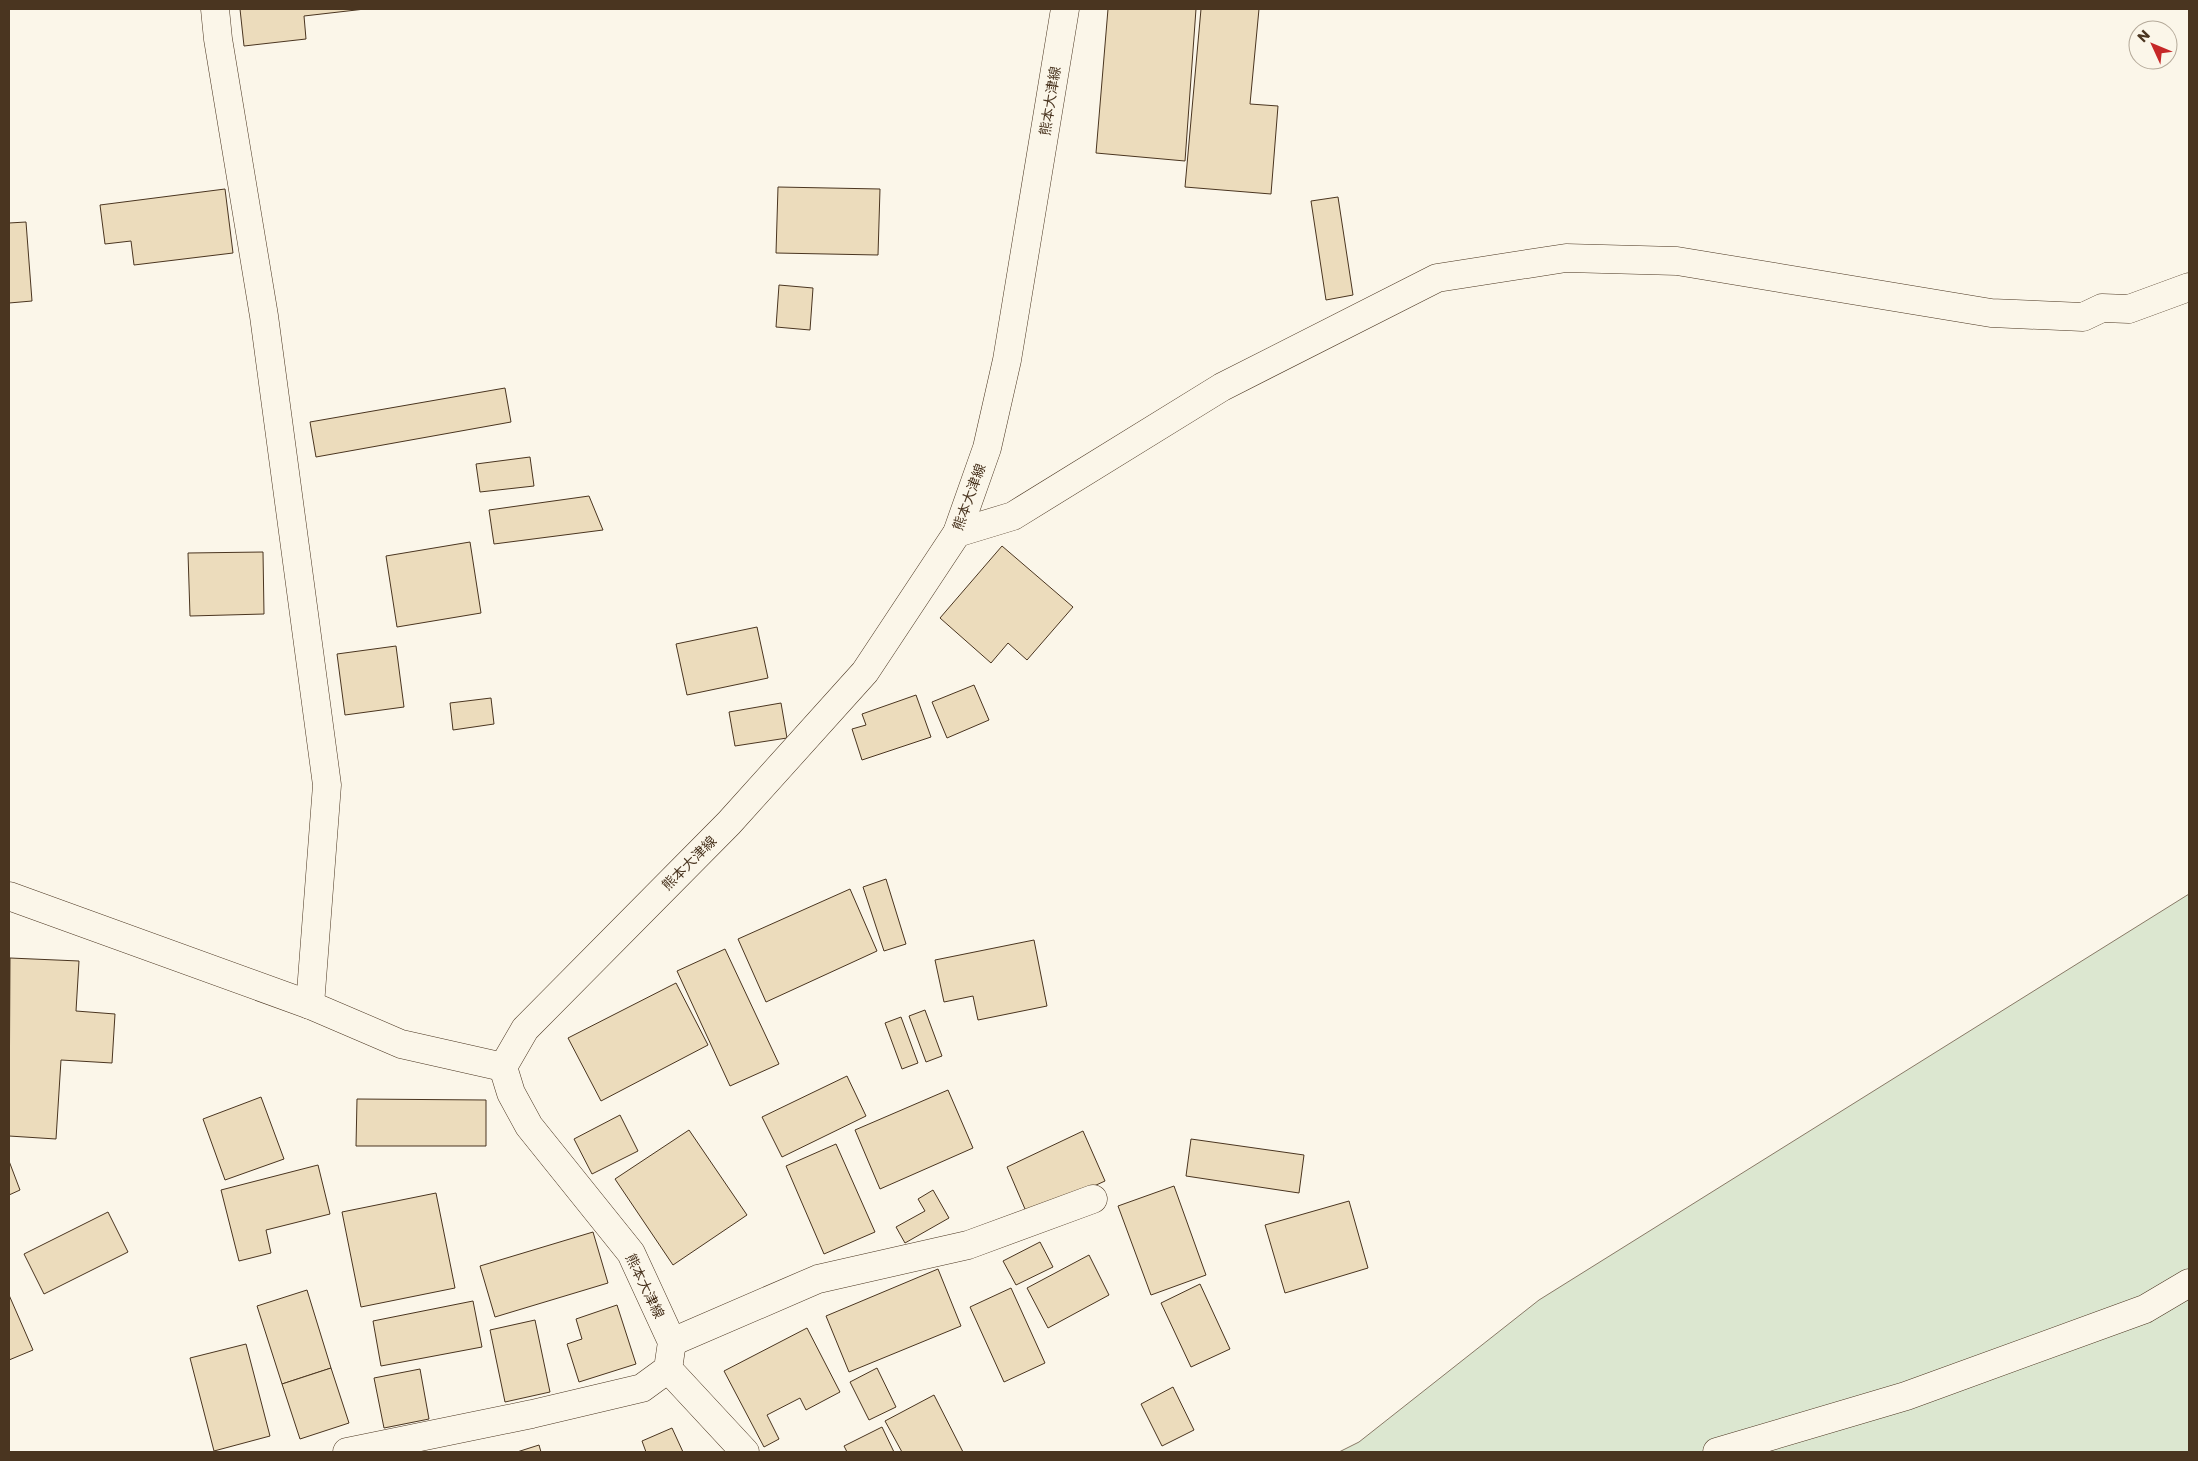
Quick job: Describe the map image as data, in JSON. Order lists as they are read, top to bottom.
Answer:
{
  "streets": {
    "street": ["熊本大津線"]
  },
  "north": "top left"
}
